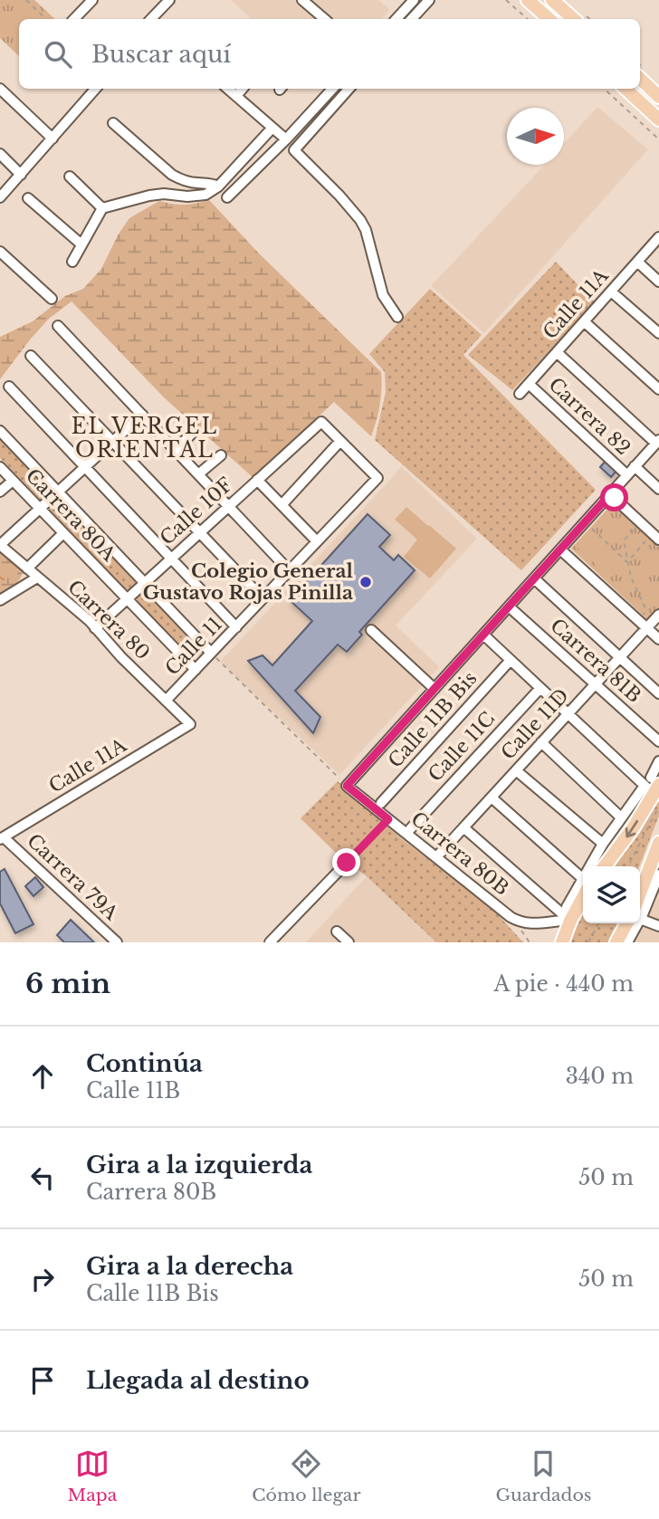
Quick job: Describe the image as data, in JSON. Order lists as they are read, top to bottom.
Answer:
{
  "streets": {
    "street": [
      "Calle 11A",
      "Carrera 82",
      "Calle 10F",
      "Carrera 80A",
      "Carrera 80",
      "Calle 11",
      "Carrera 81B",
      "Calle 11B Bis",
      "Calle 11D",
      "Calle 11C",
      "Carrera 80B",
      "Carrera 79A"
    ]
  },
  "crossings": [
    ["Calle 11A", "Carrera 82"],
    ["Calle 11A", "Carrera 80"],
    ["Calle 11A", "Carrera 79A"],
    ["Calle 10F", "Carrera 80A"],
    ["Calle 10F", "Carrera 80"],
    ["Calle 10F", "Calle 11"],
    ["Carrera 80A", "Calle 11"],
    ["Carrera 80", "Calle 11"],
    ["Carrera 81B", "Calle 11D"],
    ["Calle 11D", "Carrera 80B"]
  ],
  "districts": ["EL VERGEL ORIENTAL"],
  "places": ["Colegio General Gustavo Rojas Pinilla"],
  "north": "right",
  "page": {
    "search": "Buscar aquí",
    "heading": ["6 min", "A pie · 440 m"],
    "list": [
      ["Continúa", "Calle 11B", "340 m"],
      ["Gira a la izquierda", "Carrera 80B", "50 m"],
      ["Gira a la derecha", "Calle 11B Bis", "50 m"],
      "Llegada al destino"
    ],
    "nav": ["Mapa", "Cómo llegar", "Guardados"]
  }
}
